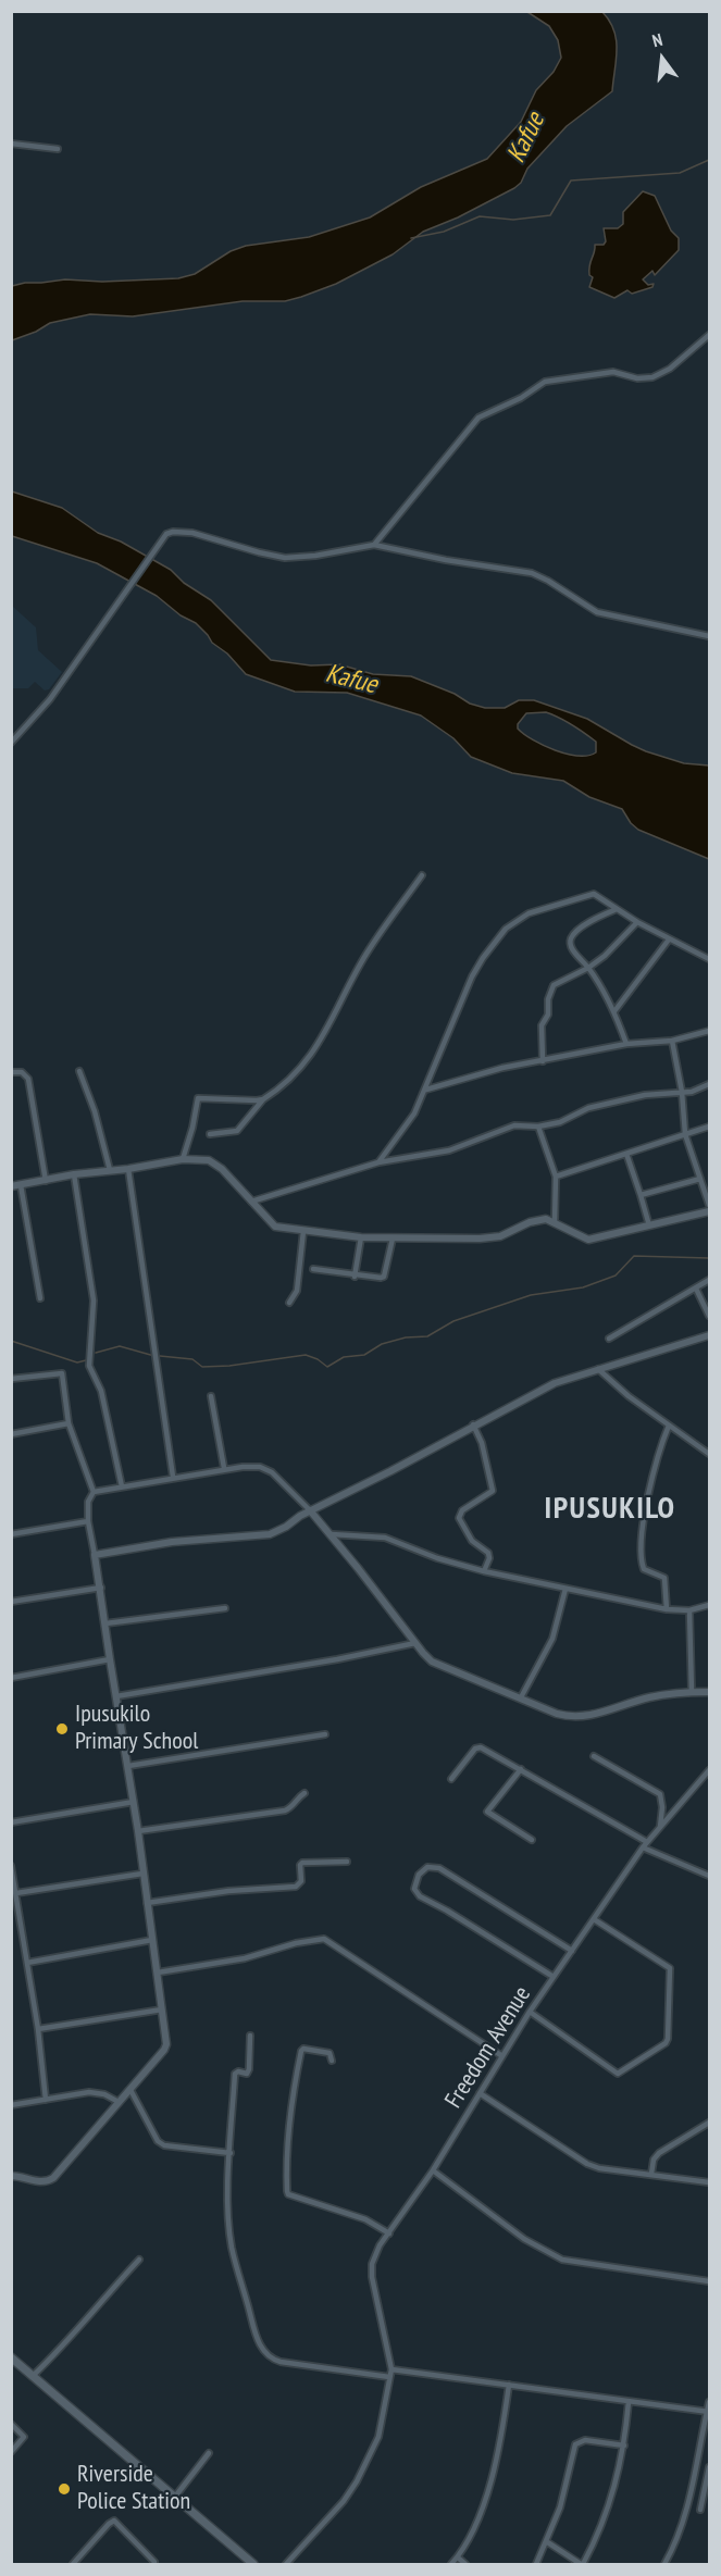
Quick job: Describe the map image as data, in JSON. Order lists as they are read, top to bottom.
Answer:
{
  "streets": {
    "street": ["Freedom Avenue"]
  },
  "districts": ["IPUSUKILO"],
  "water": ["Kafue"],
  "places": ["Ipusukilo Primary School", "Riverside Police Station"],
  "north": "top"
}
